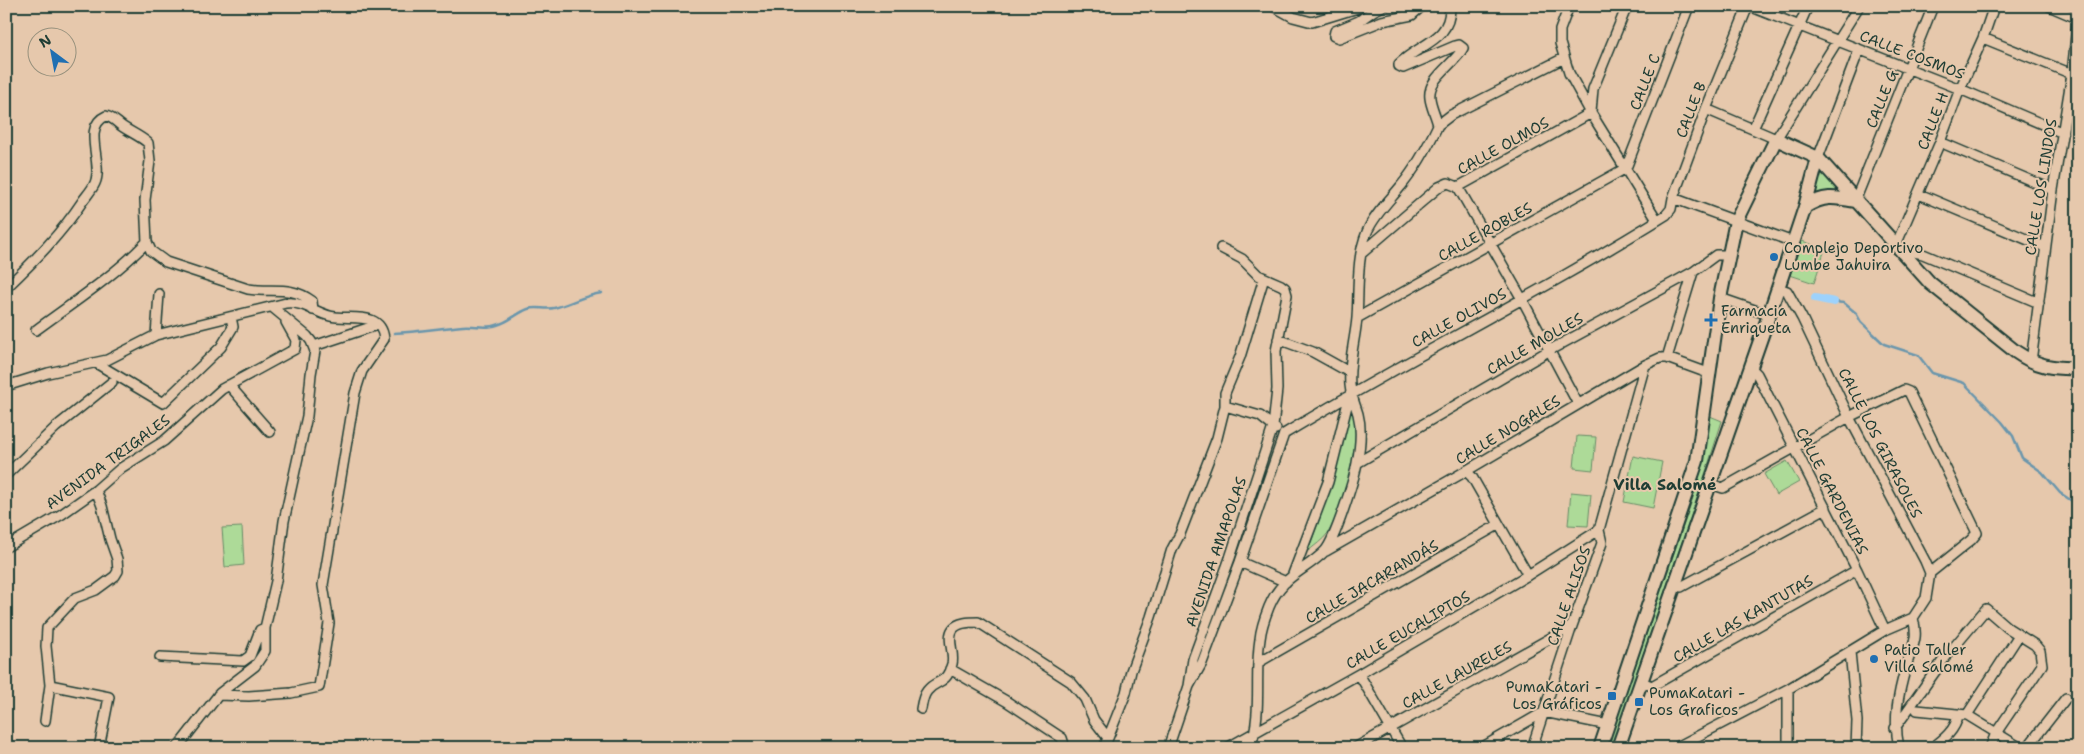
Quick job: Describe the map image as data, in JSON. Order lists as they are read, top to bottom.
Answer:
{
  "streets": {
    "street": [
      "CALLE COSMOS",
      "CALLE C",
      "CALLE G",
      "CALLE B",
      "CALLE H",
      "CALLE OLMOS",
      "CALLE LOS LINDOS",
      "CALLE ROBLES",
      "CALLE OLIVOS",
      "CALLE MOLLES",
      "CALLE NOGALES",
      "CALLE LOS GIRASOLES",
      "AVENIDA TRIGALES",
      "CALLE GARDENIAS",
      "AVENIDA AMAPOLAS",
      "CALLE JACARANDÁS",
      "CALLE ALISOS",
      "CALLE LAS KANTUTAS",
      "CALLE EUCALIPTOS",
      "CALLE LAURELES"
    ]
  },
  "crossings": [
    ["CALLE COSMOS", "CALLE G"],
    ["CALLE COSMOS", "CALLE B"],
    ["CALLE COSMOS", "CALLE H"],
    ["CALLE COSMOS", "CALLE LOS LINDOS"],
    ["CALLE C", "CALLE ROBLES"],
    ["CALLE B", "CALLE OLIVOS"],
    ["CALLE OLIVOS", "AVENIDA AMAPOLAS"],
    ["CALLE NOGALES", "CALLE ALISOS"],
    ["CALLE GARDENIAS", "CALLE LAS KANTUTAS"],
    ["CALLE ALISOS", "CALLE EUCALIPTOS"],
    ["CALLE ALISOS", "CALLE LAURELES"]
  ],
  "districts": ["Villa Salomé"],
  "places": {
    "other": ["Complejo Deportivo Lumbe Jahuira", "Patio Taller Villa Salomé"],
    "health": ["Farmacia Enriqueta"],
    "transit": ["PumaKatari - Los Gráficos", "PumaKatari - Los Graficos"]
  },
  "north": "top left"
}
